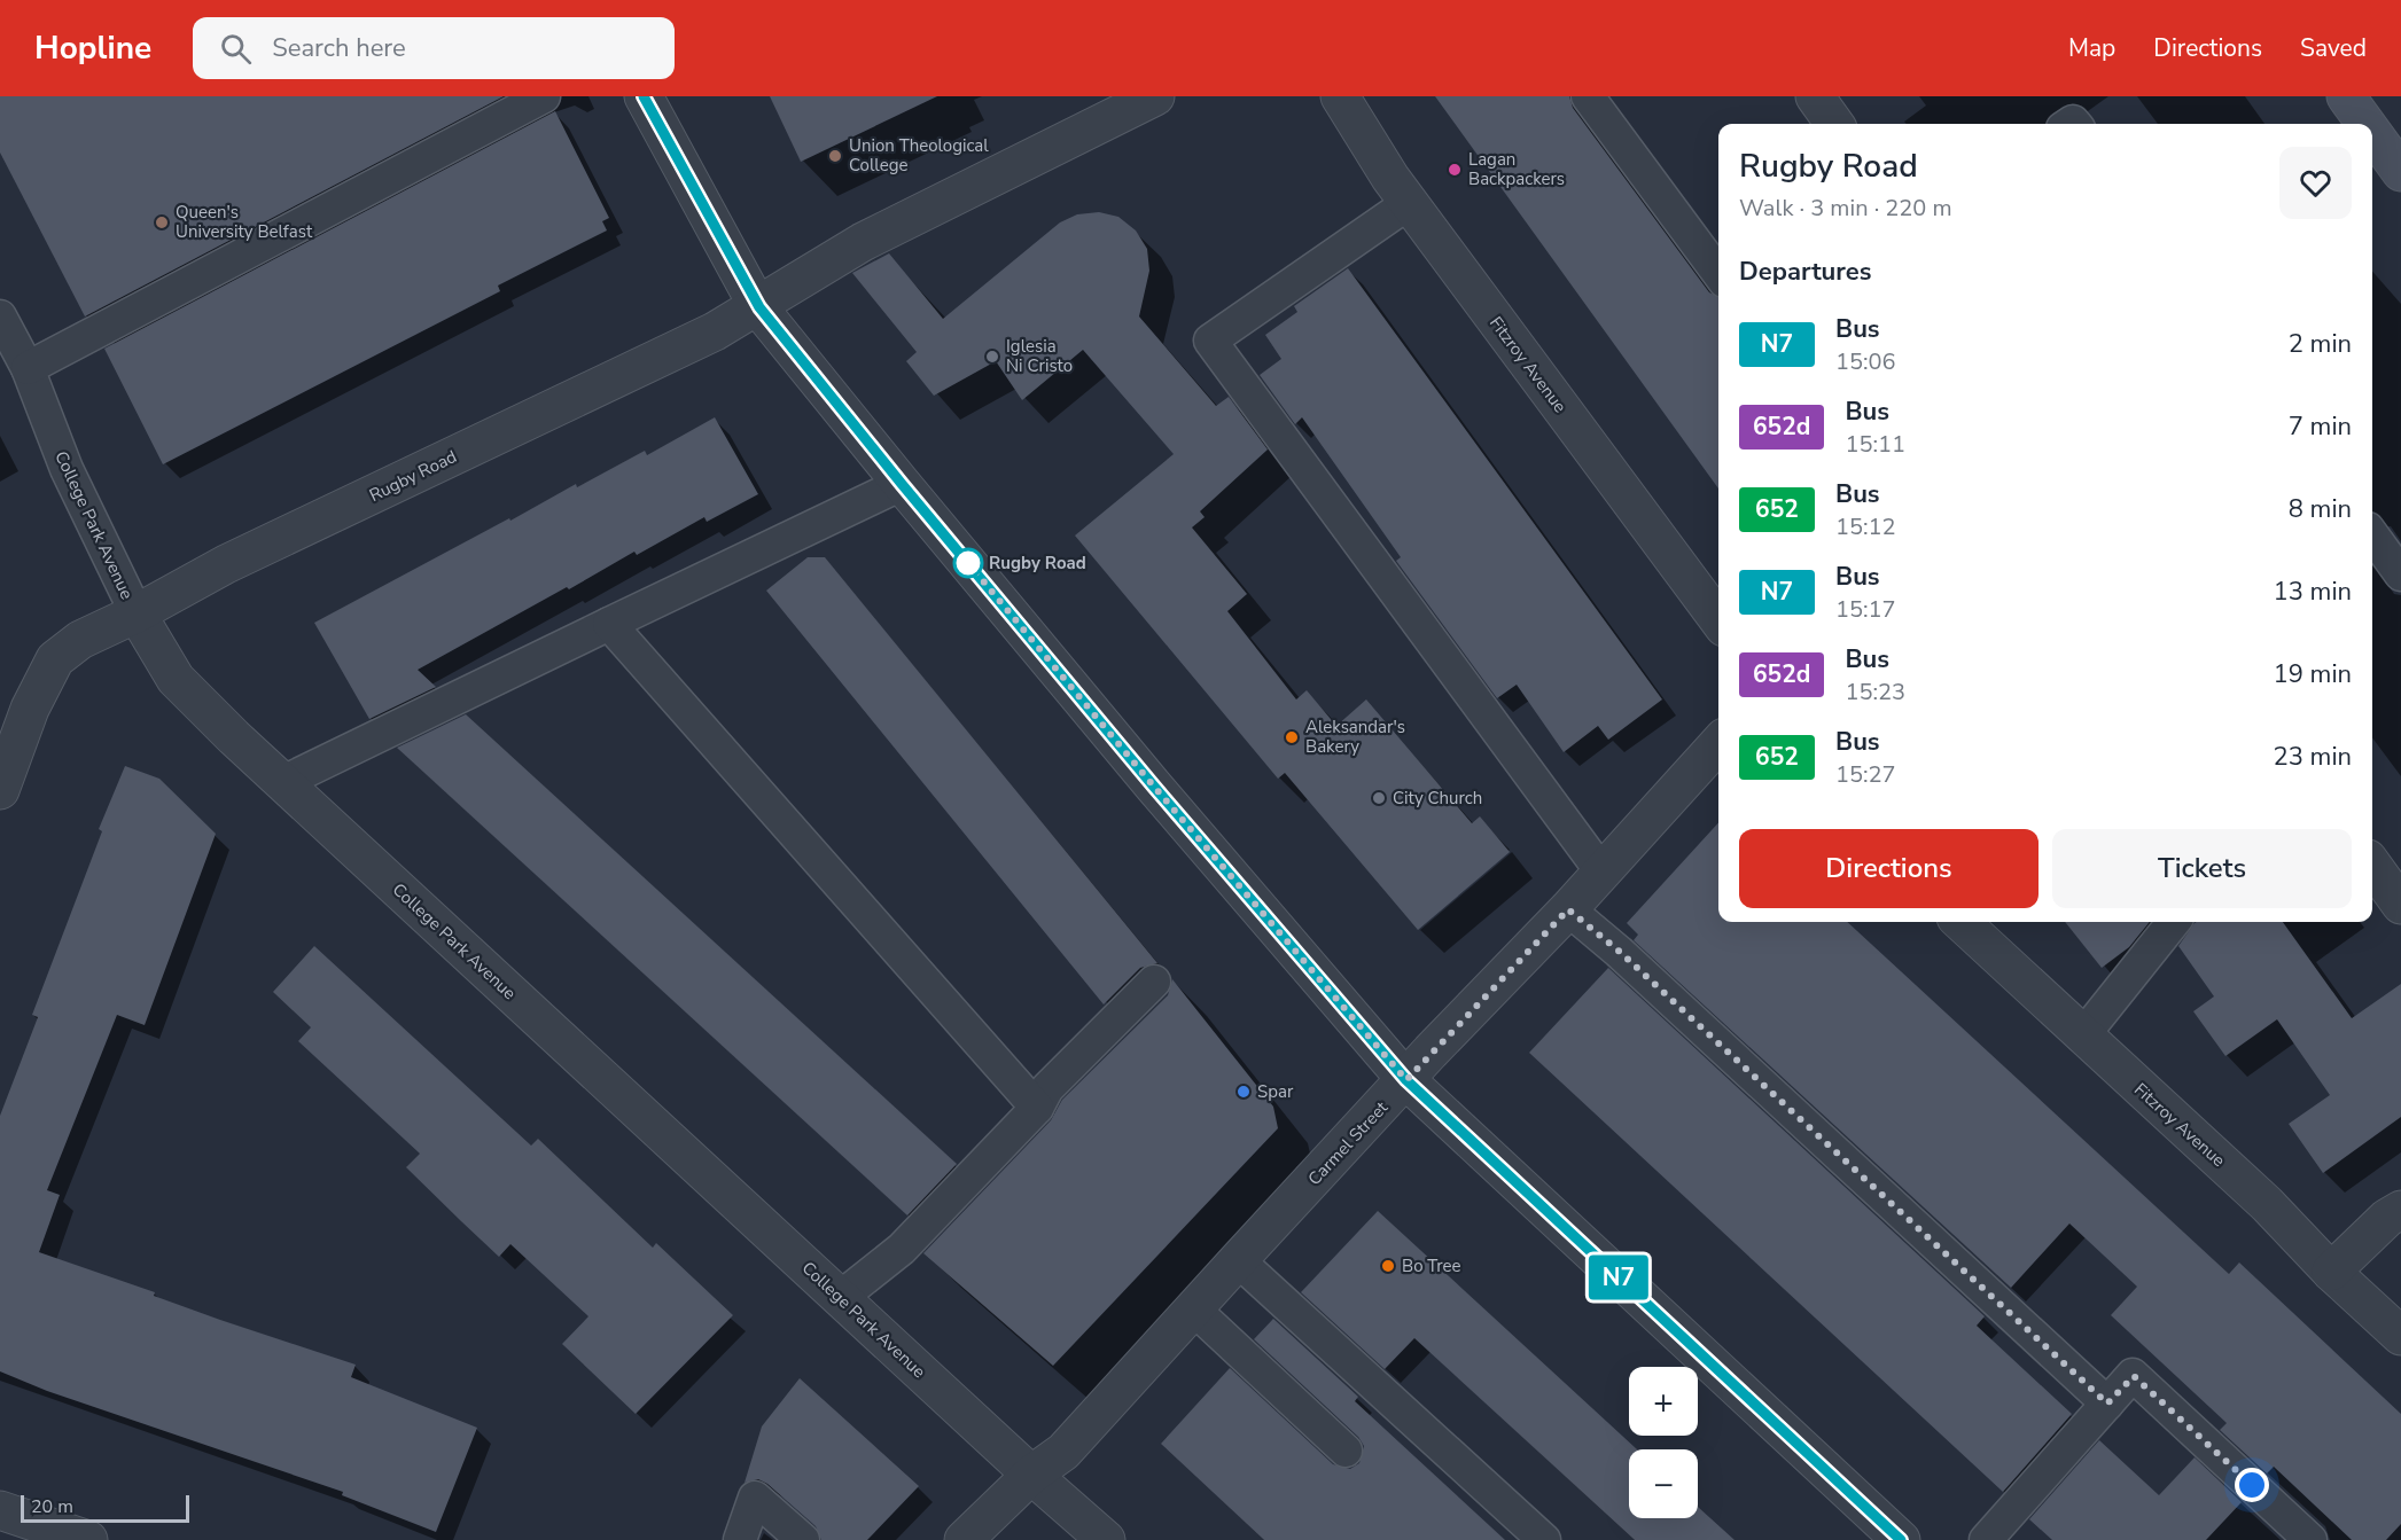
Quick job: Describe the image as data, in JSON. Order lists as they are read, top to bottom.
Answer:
{
  "streets": {
    "street": [
      "Fitzroy Avenue",
      "Rugby Road",
      "College Park Avenue",
      "Carmel Street"
    ]
  },
  "crossings": [
    ["Rugby Road", "College Park Avenue"],
    ["College Park Avenue", "Carmel Street"]
  ],
  "places": [
    "Union Theological College",
    "Lagan Backpackers",
    "Queen's University Belfast",
    "Iglesia Ni Cristo",
    "Rugby Road",
    "Aleksandar's Bakery",
    "City Church",
    "Spar",
    "Bo Tree"
  ],
  "lines": ["bus line N7"],
  "scale_bar": "20 m",
  "page": {
    "header": "Hopline",
    "search": "Search here",
    "nav": ["Map", "Directions", "Saved"],
    "on_map": "N7",
    "heading": [
      ["Rugby Road", "Walk · 3 min · 220 m"],
      "Departures"
    ],
    "list": [
      {
        "mark": "N7",
        "name": "Bus",
        "note": "15:06",
        "value": "2 min"
      },
      {
        "mark": "652d",
        "name": "Bus",
        "note": "15:11",
        "value": "7 min"
      },
      {
        "mark": "652",
        "name": "Bus",
        "note": "15:12",
        "value": "8 min"
      },
      {
        "mark": "N7",
        "name": "Bus",
        "note": "15:17",
        "value": "13 min"
      },
      {
        "mark": "652d",
        "name": "Bus",
        "note": "15:23",
        "value": "19 min"
      },
      {
        "mark": "652",
        "name": "Bus",
        "note": "15:27",
        "value": "23 min"
      }
    ],
    "buttons": ["Directions", "Tickets"],
    "map_buttons": ["+", "−"],
    "scale": "20 m"
  }
}
